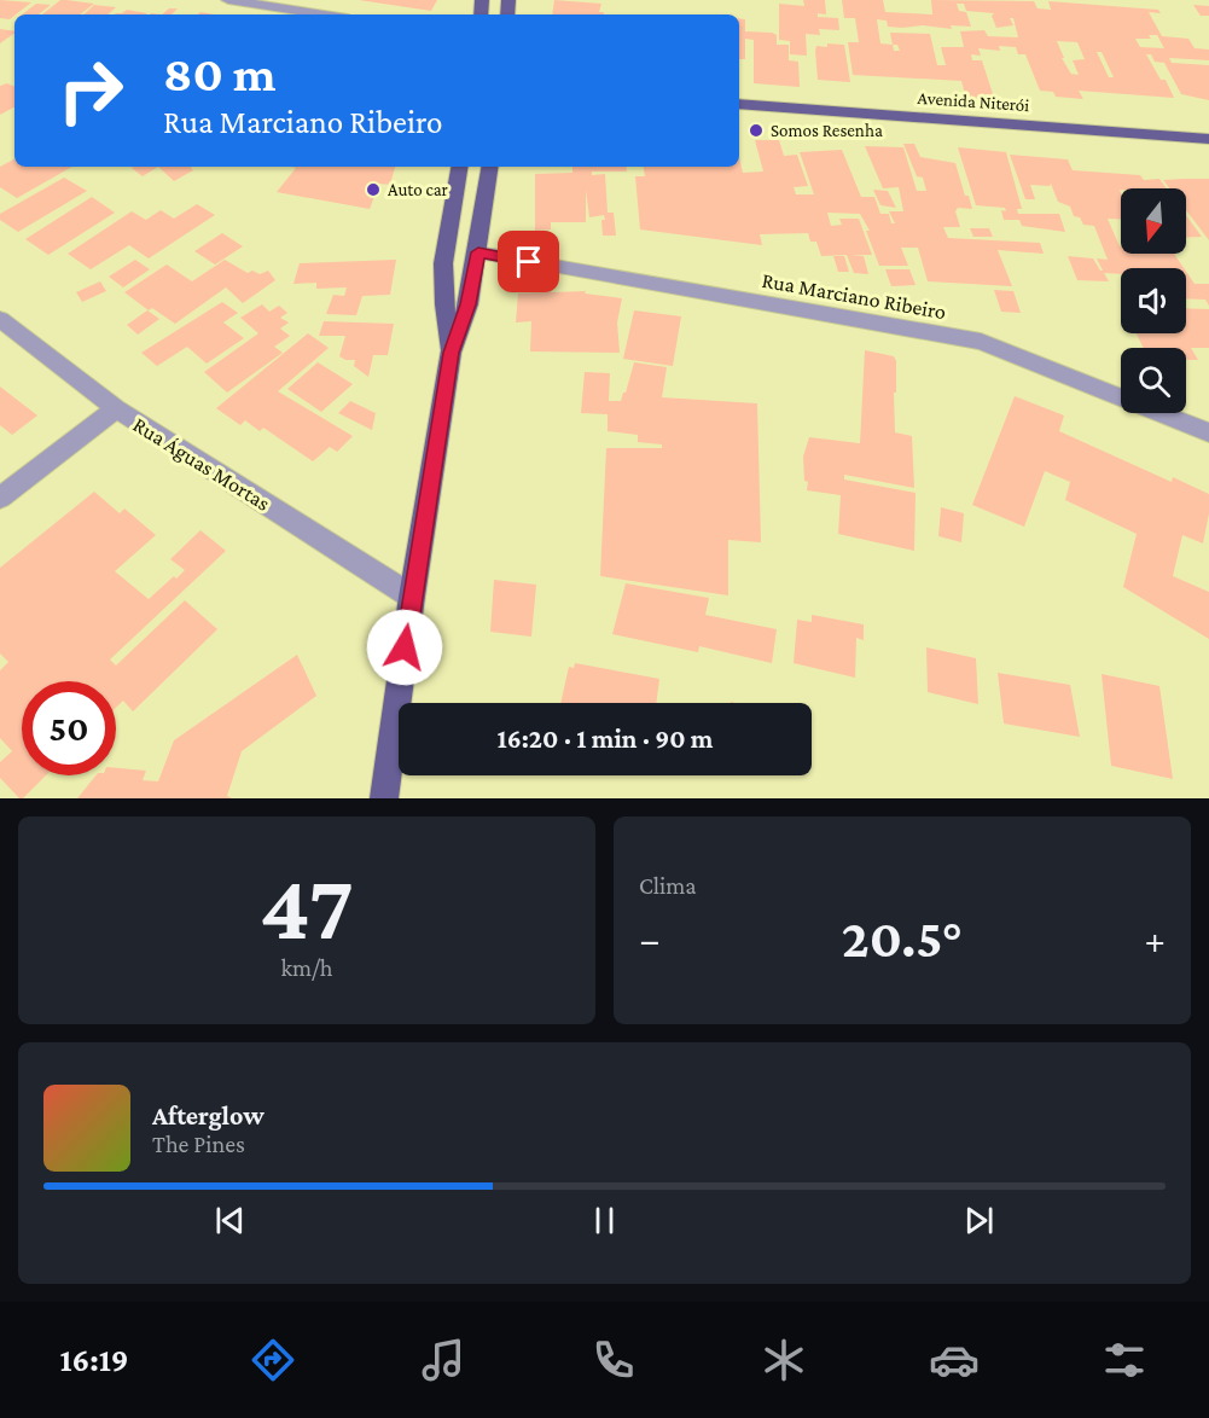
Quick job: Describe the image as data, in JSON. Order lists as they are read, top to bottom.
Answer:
{
  "streets": {
    "main road": ["Avenida Niterói"],
    "street": ["Rua Marciano Ribeiro", "Rua Águas Mortas"]
  },
  "places": ["Somos Resenha", "Auto car"],
  "north": "bottom",
  "page": {
    "turn": ["80 m", "Rua Marciano Ribeiro"],
    "limit": "50",
    "trip": "16:20 · 1 min · 90 m",
    "tile": [
      ["47", "km/h"],
      "Clima"
    ],
    "heat": ["−", "20.5°", "+"],
    "song": ["Afterglow", "The Pines"],
    "tabs": "16:19"
  }
}
